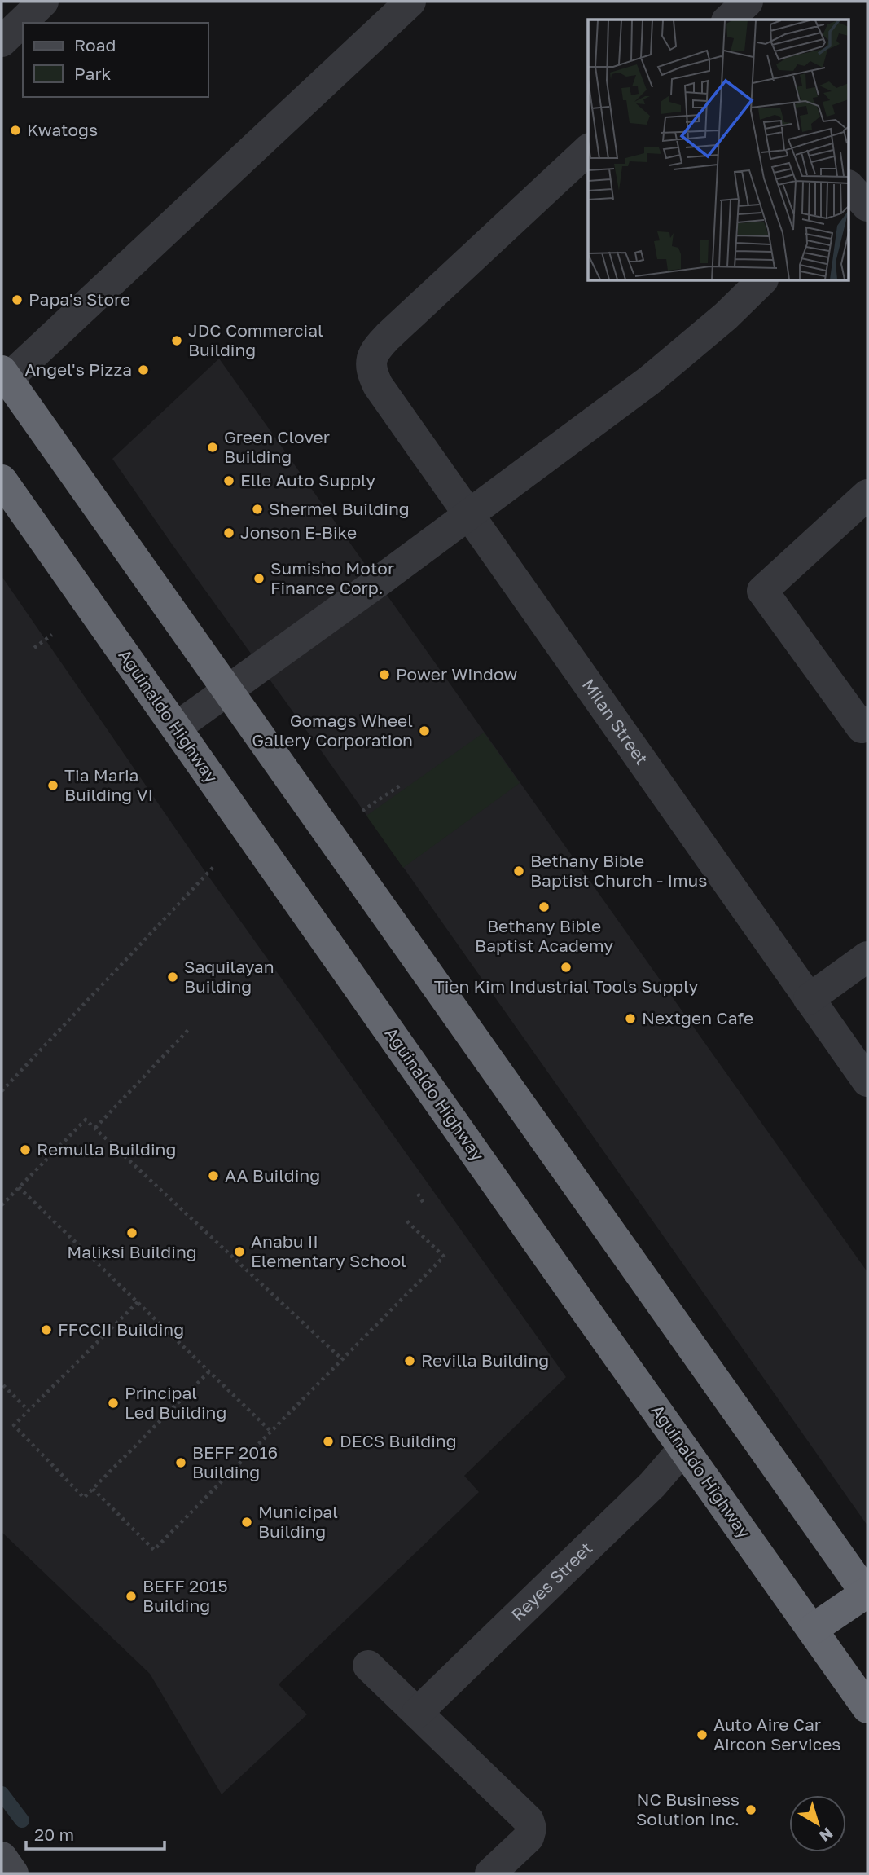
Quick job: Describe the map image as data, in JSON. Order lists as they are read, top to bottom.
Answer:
{
  "streets": {
    "highway": ["Aguinaldo Highway"],
    "street": ["Milan Street", "Reyes Street"]
  },
  "crossings": [
    ["Aguinaldo Highway", "Reyes Street"]
  ],
  "places": [
    "Kwatogs",
    "Papa's Store",
    "JDC Commercial Building",
    "Angel's Pizza",
    "Green Clover Building",
    "Elle Auto Supply",
    "Shermel Building",
    "Jonson E-Bike",
    "Sumisho Motor Finance Corp.",
    "Power Window",
    "Gomags Wheel Gallery Corporation",
    "Tia Maria Building VI",
    "Bethany Bible Baptist Church - Imus",
    "Bethany Bible Baptist Academy",
    "Tien Kim Industrial Tools Supply",
    "Saquilayan Building",
    "Nextgen Cafe",
    "Remulla Building",
    "AA Building",
    "Maliksi Building",
    "Anabu II Elementary School",
    "FFCCII Building",
    "Revilla Building",
    "Principal Led Building",
    "DECS Building",
    "BEFF 2016 Building",
    "Municipal Building",
    "BEFF 2015 Building",
    "Auto Aire Car Aircon Services",
    "NC Business Solution Inc."
  ],
  "legend": ["Road", "Park"],
  "scale_bar": "20 m",
  "north": "bottom right"
}
